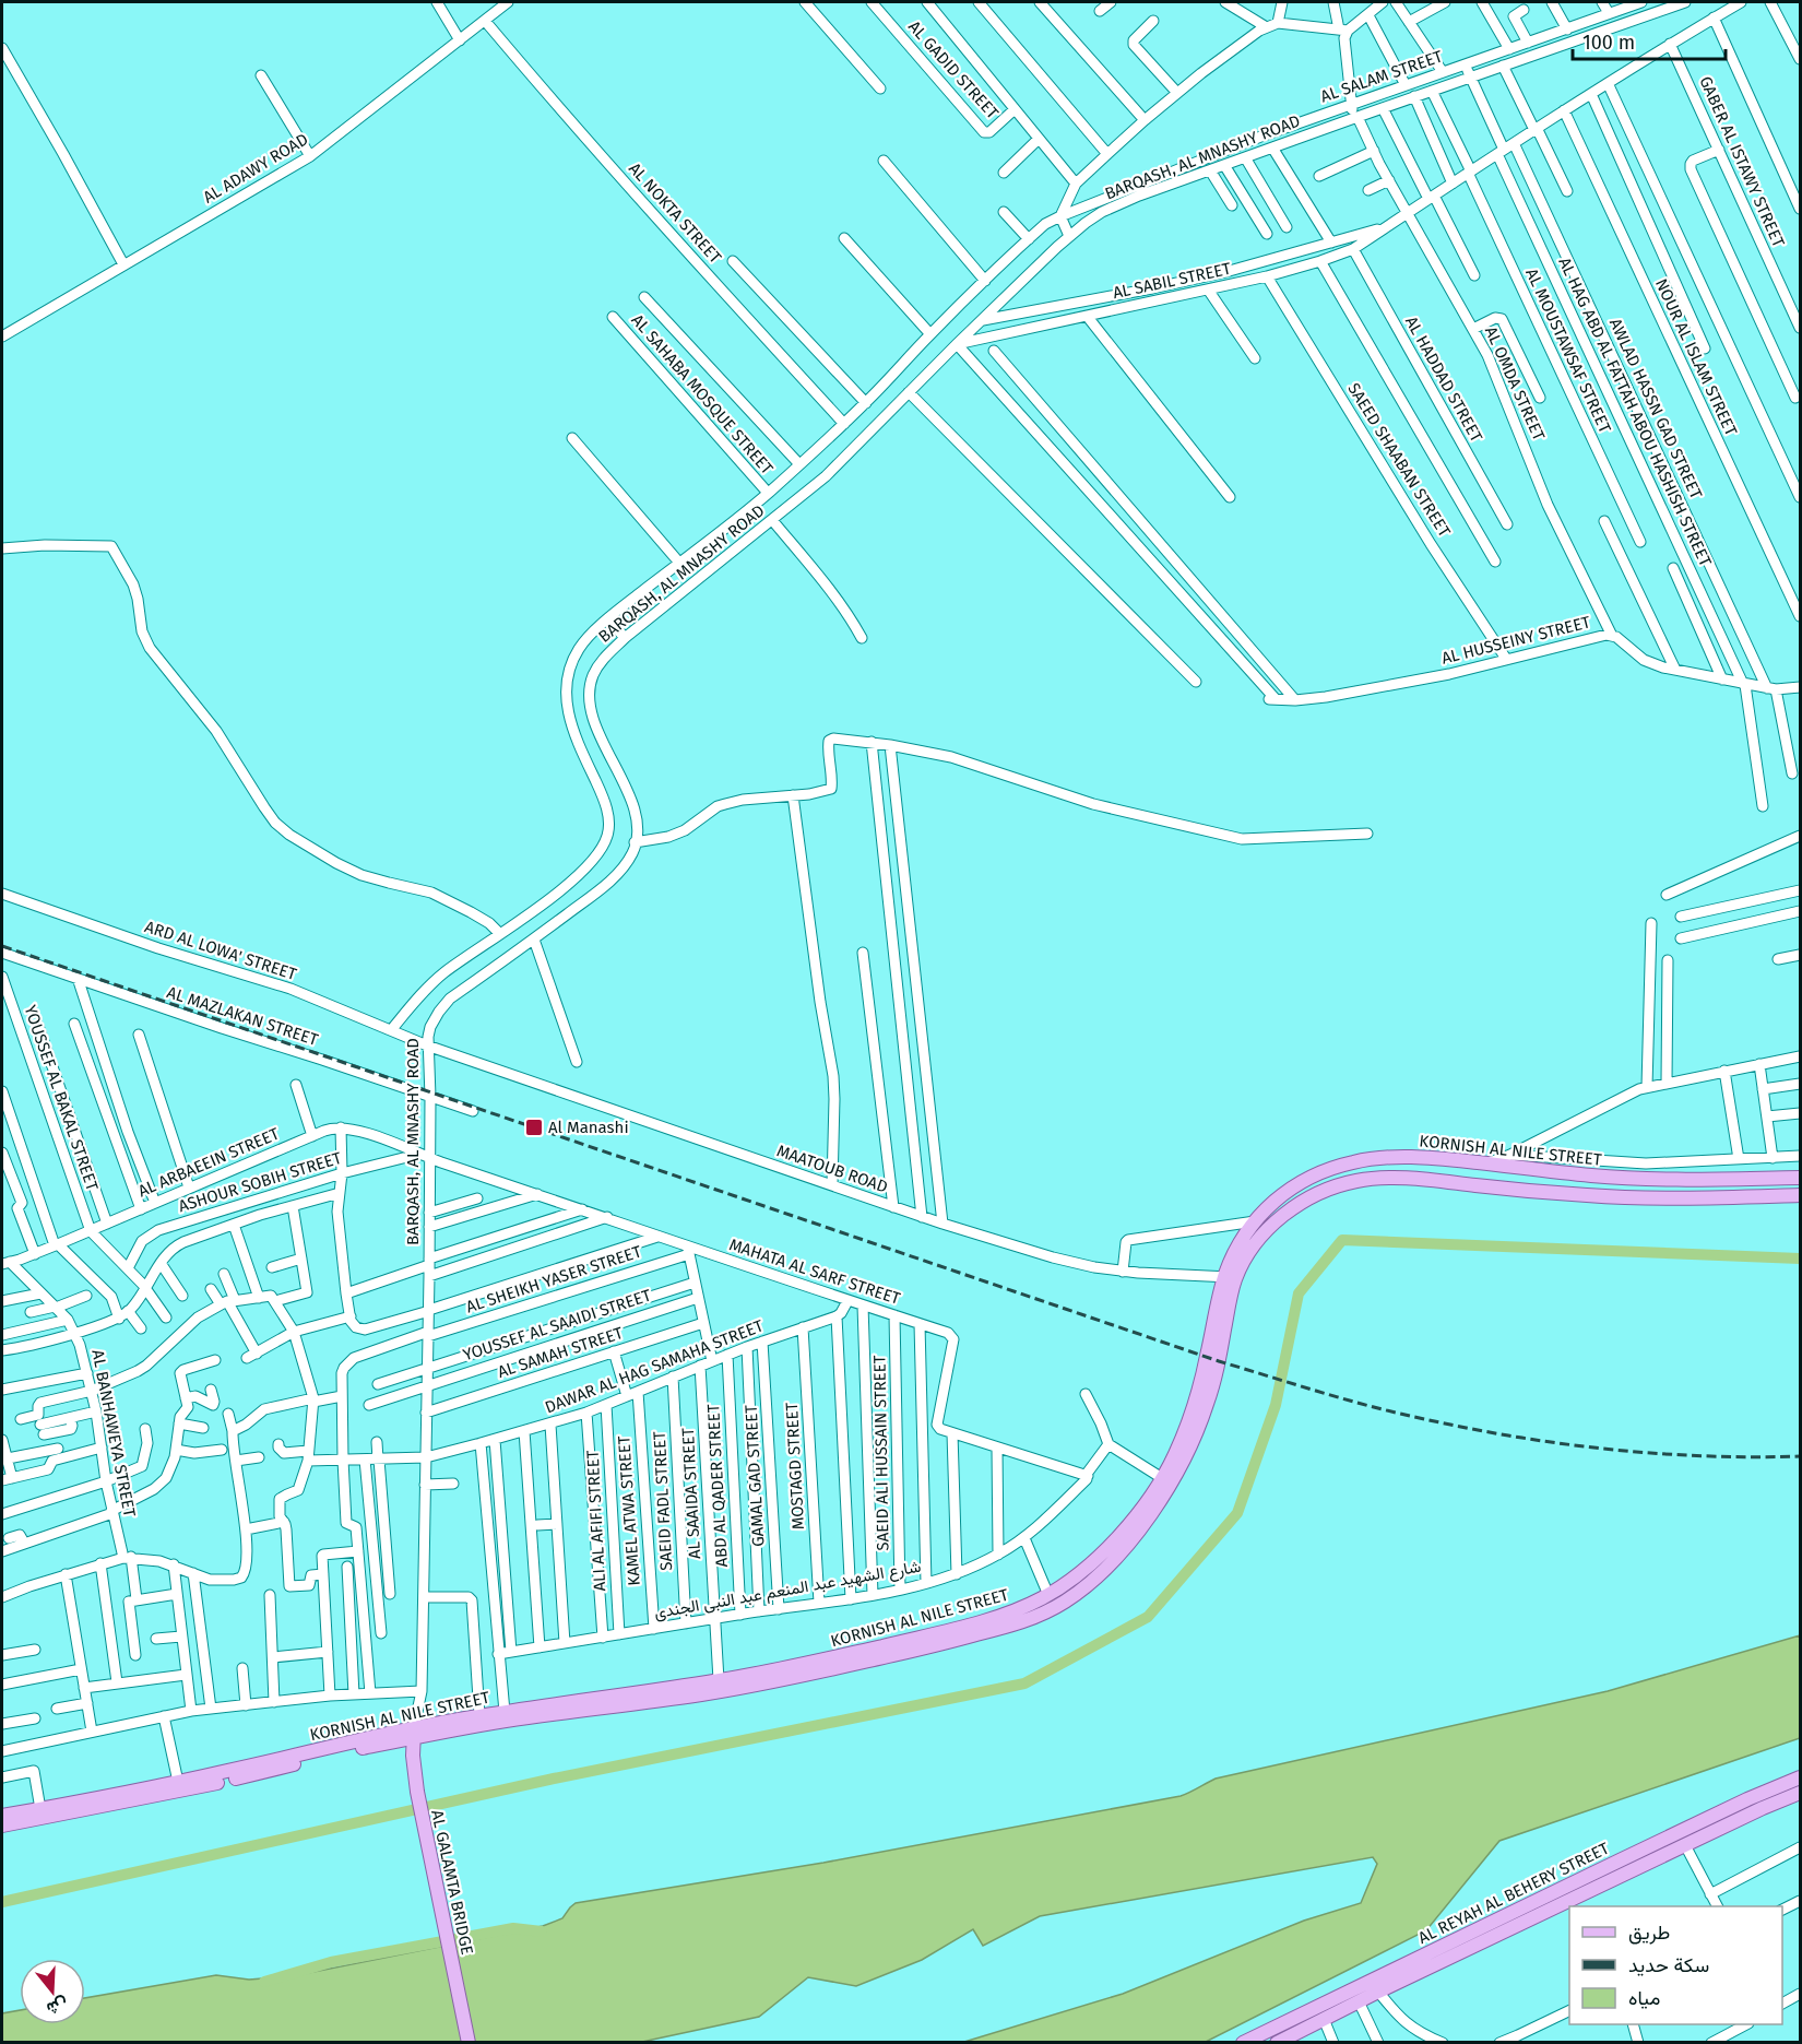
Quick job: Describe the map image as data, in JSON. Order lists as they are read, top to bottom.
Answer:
{
  "streets": {
    "main road": ["KORNISH AL NILE STREET", "AL GALAMTA BRIDGE", "AL REYAH AL BEHERY STREET"],
    "street": [
      "AL GADID STREET",
      "AL SALAM STREET",
      "BARQASH, AL MNASHY ROAD",
      "GABER AL ISTAWY STREET",
      "AL ADAWY ROAD",
      "AL NOKTA STREET",
      "AL SABIL STREET",
      "AL MOUSTAWSAF STREET",
      "NOUR AL ISLAM STREET",
      "AL HADDAD STREET",
      "AL OMDA STREET",
      "AL SAHABA MOSQUE STREET",
      "AWLAD HASSN GAD STREET",
      "AL HAG ABD AL FATTAH ABOU HASHISH STREET",
      "SAEED SHAABAN STREET",
      "AL HUSSEINY STREET",
      "ARD AL LOWA' STREET",
      "AL MAZLAKAN STREET",
      "YOUSSEF AL BAKAL STREET",
      "AL ARBAEEIN STREET",
      "MAATOUB ROAD",
      "ASHOUR SOBIH STREET",
      "MAHATA AL SARF STREET",
      "AL SHEIKH YASER STREET",
      "YOUSSEF AL SAAIDI STREET",
      "AL SAMAH STREET",
      "DAWAR AL HAG SAMAHA STREET",
      "AL BANHAWEYA STREET",
      "SAEID ALI HUSSAIN STREET",
      "MOSTAGD STREET",
      "GAMAL GAD STREET",
      "ABD AL QADER STREET",
      "AL SAAIDA STREET",
      "SAEID FADL STREET",
      "KAMEL ATWA STREET",
      "ALI AL AFIFI STREET",
      "شارع الشهيد عبد المنعم عبد النبى الجندى"
    ]
  },
  "crossings": [
    ["AL SALAM STREET", "BARQASH, AL MNASHY ROAD"],
    ["AL SALAM STREET", "AL HAG ABD AL FATTAH ABOU HASHISH STREET"],
    ["BARQASH, AL MNASHY ROAD", "AL NOKTA STREET"],
    ["BARQASH, AL MNASHY ROAD", "AL SABIL STREET"],
    ["BARQASH, AL MNASHY ROAD", "AL MOUSTAWSAF STREET"],
    ["BARQASH, AL MNASHY ROAD", "AL OMDA STREET"],
    ["BARQASH, AL MNASHY ROAD", "AL SAHABA MOSQUE STREET"],
    ["BARQASH, AL MNASHY ROAD", "AL HAG ABD AL FATTAH ABOU HASHISH STREET"],
    ["BARQASH, AL MNASHY ROAD", "AL HUSSEINY STREET"],
    ["BARQASH, AL MNASHY ROAD", "ARD AL LOWA' STREET"],
    ["BARQASH, AL MNASHY ROAD", "AL MAZLAKAN STREET"],
    ["BARQASH, AL MNASHY ROAD", "KORNISH AL NILE STREET"],
    ["BARQASH, AL MNASHY ROAD", "MAATOUB ROAD"],
    ["BARQASH, AL MNASHY ROAD", "ASHOUR SOBIH STREET"],
    ["BARQASH, AL MNASHY ROAD", "MAHATA AL SARF STREET"],
    ["BARQASH, AL MNASHY ROAD", "AL SHEIKH YASER STREET"],
    ["BARQASH, AL MNASHY ROAD", "YOUSSEF AL SAAIDI STREET"],
    ["BARQASH, AL MNASHY ROAD", "AL SAMAH STREET"],
    ["BARQASH, AL MNASHY ROAD", "DAWAR AL HAG SAMAHA STREET"],
    ["BARQASH, AL MNASHY ROAD", "AL GALAMTA BRIDGE"],
    ["GABER AL ISTAWY STREET", "AL SABIL STREET"],
    ["AL ADAWY ROAD", "AL NOKTA STREET"],
    ["AL SABIL STREET", "AL MOUSTAWSAF STREET"],
    ["AL SABIL STREET", "NOUR AL ISLAM STREET"],
    ["AL SABIL STREET", "AL HADDAD STREET"],
    ["AL SABIL STREET", "AL OMDA STREET"],
    ["AL SABIL STREET", "AWLAD HASSN GAD STREET"],
    ["AL SABIL STREET", "AL HAG ABD AL FATTAH ABOU HASHISH STREET"],
    ["AL SABIL STREET", "SAEED SHAABAN STREET"],
    ["AL SABIL STREET", "AL HUSSEINY STREET"],
    ["AL OMDA STREET", "AL HUSSEINY STREET"],
    ["AWLAD HASSN GAD STREET", "AL HUSSEINY STREET"],
    ["AL HAG ABD AL FATTAH ABOU HASHISH STREET", "AL HUSSEINY STREET"],
    ["SAEED SHAABAN STREET", "AL HUSSEINY STREET"],
    ["ARD AL LOWA' STREET", "MAATOUB ROAD"],
    ["YOUSSEF AL BAKAL STREET", "AL ARBAEEIN STREET"],
    ["KORNISH AL NILE STREET", "MAATOUB ROAD"],
    ["KORNISH AL NILE STREET", "AL SAAIDA STREET"],
    ["KORNISH AL NILE STREET", "AL GALAMTA BRIDGE"],
    ["AL ARBAEEIN STREET", "AL BANHAWEYA STREET"],
    ["ASHOUR SOBIH STREET", "MAHATA AL SARF STREET"],
    ["MAHATA AL SARF STREET", "AL SHEIKH YASER STREET"],
    ["MAHATA AL SARF STREET", "SAEID ALI HUSSAIN STREET"],
    ["AL SHEIKH YASER STREET", "DAWAR AL HAG SAMAHA STREET"],
    ["DAWAR AL HAG SAMAHA STREET", "MOSTAGD STREET"],
    ["DAWAR AL HAG SAMAHA STREET", "GAMAL GAD STREET"],
    ["DAWAR AL HAG SAMAHA STREET", "ABD AL QADER STREET"],
    ["DAWAR AL HAG SAMAHA STREET", "AL SAAIDA STREET"],
    ["DAWAR AL HAG SAMAHA STREET", "SAEID FADL STREET"],
    ["DAWAR AL HAG SAMAHA STREET", "KAMEL ATWA STREET"],
    ["DAWAR AL HAG SAMAHA STREET", "ALI AL AFIFI STREET"],
    ["SAEID ALI HUSSAIN STREET", "شارع الشهيد عبد المنعم عبد النبى الجندى"],
    ["MOSTAGD STREET", "شارع الشهيد عبد المنعم عبد النبى الجندى"],
    ["GAMAL GAD STREET", "شارع الشهيد عبد المنعم عبد النبى الجندى"],
    ["ABD AL QADER STREET", "شارع الشهيد عبد المنعم عبد النبى الجندى"],
    ["AL SAAIDA STREET", "شارع الشهيد عبد المنعم عبد النبى الجندى"],
    ["SAEID FADL STREET", "شارع الشهيد عبد المنعم عبد النبى الجندى"],
    ["KAMEL ATWA STREET", "شارع الشهيد عبد المنعم عبد النبى الجندى"],
    ["ALI AL AFIFI STREET", "شارع الشهيد عبد المنعم عبد النبى الجندى"]
  ],
  "places": {
    "transit": ["Al Manashi"]
  },
  "legend": ["طريق", "سكة حديد", "مياه"],
  "scale_bar": "100 m",
  "north": "bottom"
}
